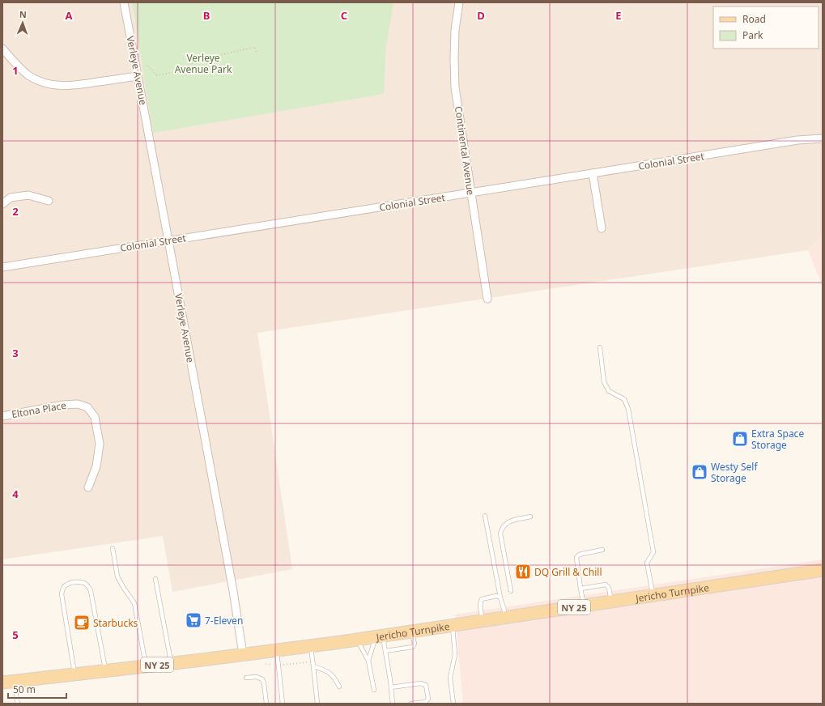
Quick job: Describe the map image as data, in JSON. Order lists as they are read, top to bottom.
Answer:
{
  "streets": {
    "main road": ["Jericho Turnpike", "NY 25"],
    "street": [
      "Verleye Avenue",
      "Continental Avenue",
      "Colonial Street",
      "Eltona Place"
    ]
  },
  "crossings": [
    ["Verleye Avenue", "Colonial Street"],
    ["Verleye Avenue", "Jericho Turnpike"],
    ["Continental Avenue", "Colonial Street"]
  ],
  "parks": ["Verleye Avenue Park"],
  "places": {
    "shop": ["Extra Space Storage", "Westy Self Storage"],
    "restaurant": ["DQ Grill & Chill"],
    "supermarket": ["7-Eleven"],
    "cafe": ["Starbucks"]
  },
  "legend": ["Road", "Park"],
  "scale_bar": "50 m",
  "north": "top",
  "grid": {
    "columns": [
      "A",
      "B",
      "C",
      "D",
      "E"
    ],
    "rows": [
      "1",
      "2",
      "3",
      "4",
      "5"
    ]
  }
}
